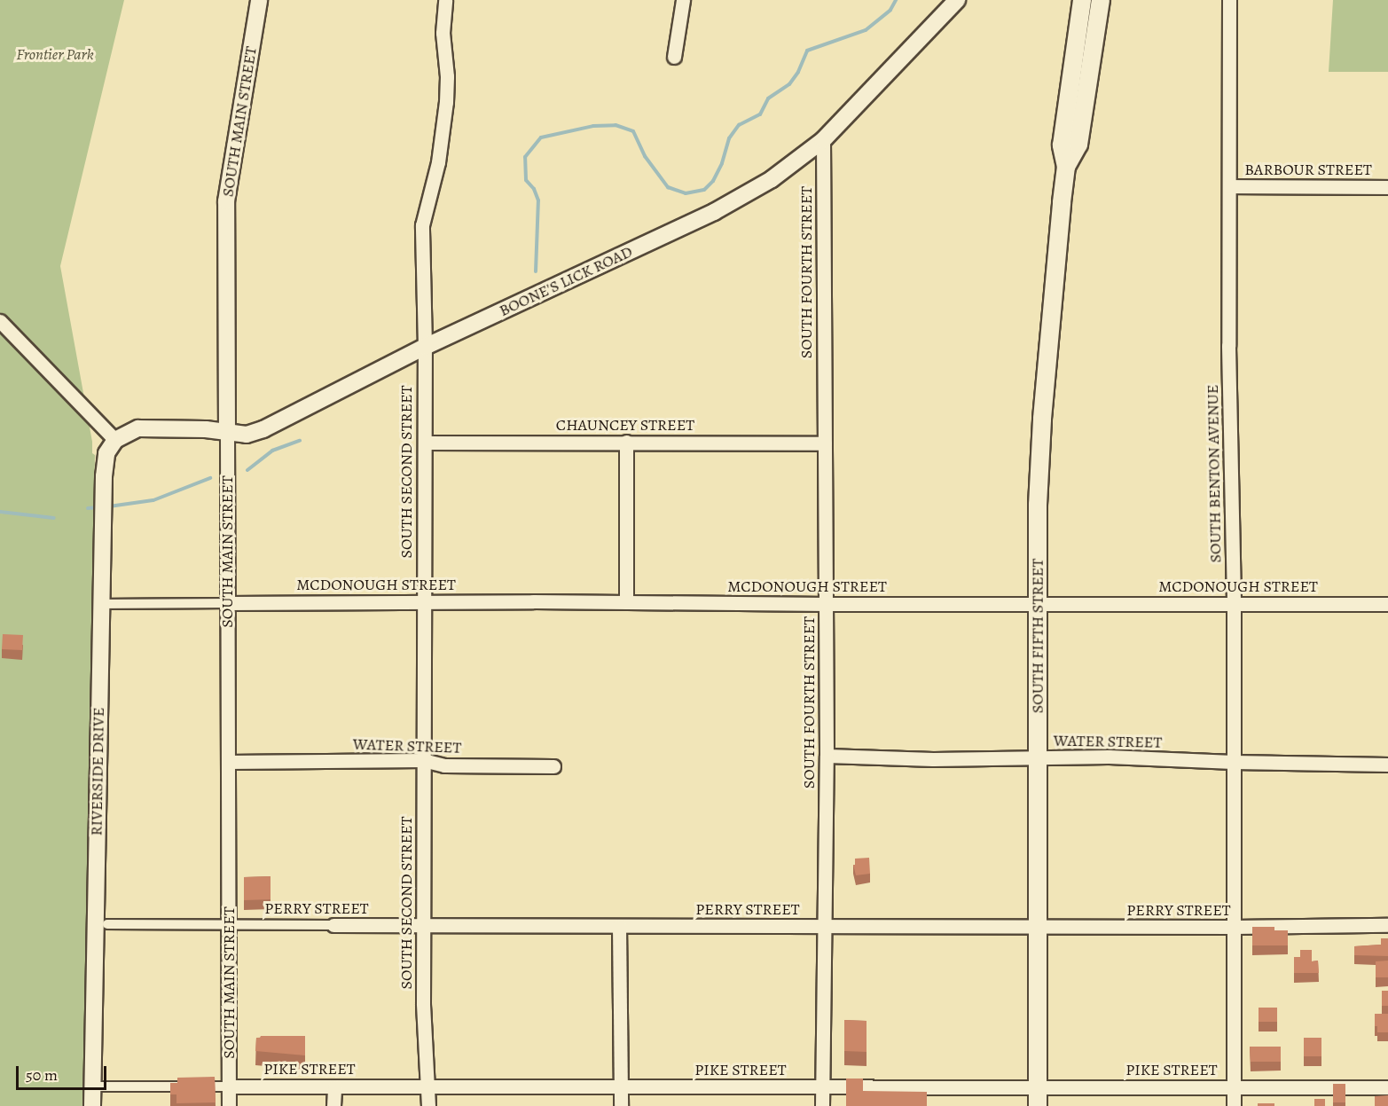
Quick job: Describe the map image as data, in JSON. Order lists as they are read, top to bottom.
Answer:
{
  "streets": {
    "main road": ["SOUTH FIFTH STREET"],
    "street": [
      "SOUTH MAIN STREET",
      "BARBOUR STREET",
      "SOUTH FOURTH STREET",
      "BOONE'S LICK ROAD",
      "CHAUNCEY STREET",
      "SOUTH SECOND STREET",
      "SOUTH BENTON AVENUE",
      "MCDONOUGH STREET",
      "WATER STREET",
      "RIVERSIDE DRIVE",
      "PERRY STREET",
      "PIKE STREET"
    ]
  },
  "crossings": [
    ["SOUTH MAIN STREET", "BOONE'S LICK ROAD"],
    ["SOUTH MAIN STREET", "MCDONOUGH STREET"],
    ["SOUTH MAIN STREET", "WATER STREET"],
    ["SOUTH MAIN STREET", "PERRY STREET"],
    ["SOUTH MAIN STREET", "PIKE STREET"],
    ["BARBOUR STREET", "SOUTH BENTON AVENUE"],
    ["SOUTH FOURTH STREET", "BOONE'S LICK ROAD"],
    ["SOUTH FOURTH STREET", "CHAUNCEY STREET"],
    ["SOUTH FOURTH STREET", "MCDONOUGH STREET"],
    ["SOUTH FOURTH STREET", "WATER STREET"],
    ["SOUTH FOURTH STREET", "PERRY STREET"],
    ["SOUTH FOURTH STREET", "PIKE STREET"],
    ["BOONE'S LICK ROAD", "SOUTH SECOND STREET"],
    ["BOONE'S LICK ROAD", "RIVERSIDE DRIVE"],
    ["CHAUNCEY STREET", "SOUTH SECOND STREET"],
    ["SOUTH SECOND STREET", "MCDONOUGH STREET"],
    ["SOUTH SECOND STREET", "WATER STREET"],
    ["SOUTH SECOND STREET", "PERRY STREET"],
    ["SOUTH SECOND STREET", "PIKE STREET"],
    ["SOUTH BENTON AVENUE", "MCDONOUGH STREET"],
    ["SOUTH BENTON AVENUE", "WATER STREET"],
    ["SOUTH BENTON AVENUE", "PERRY STREET"],
    ["SOUTH BENTON AVENUE", "PIKE STREET"],
    ["MCDONOUGH STREET", "SOUTH FIFTH STREET"],
    ["SOUTH FIFTH STREET", "WATER STREET"],
    ["SOUTH FIFTH STREET", "PERRY STREET"],
    ["SOUTH FIFTH STREET", "PIKE STREET"],
    ["RIVERSIDE DRIVE", "PIKE STREET"]
  ],
  "parks": ["Frontier Park"],
  "scale_bar": "50 m"
}
